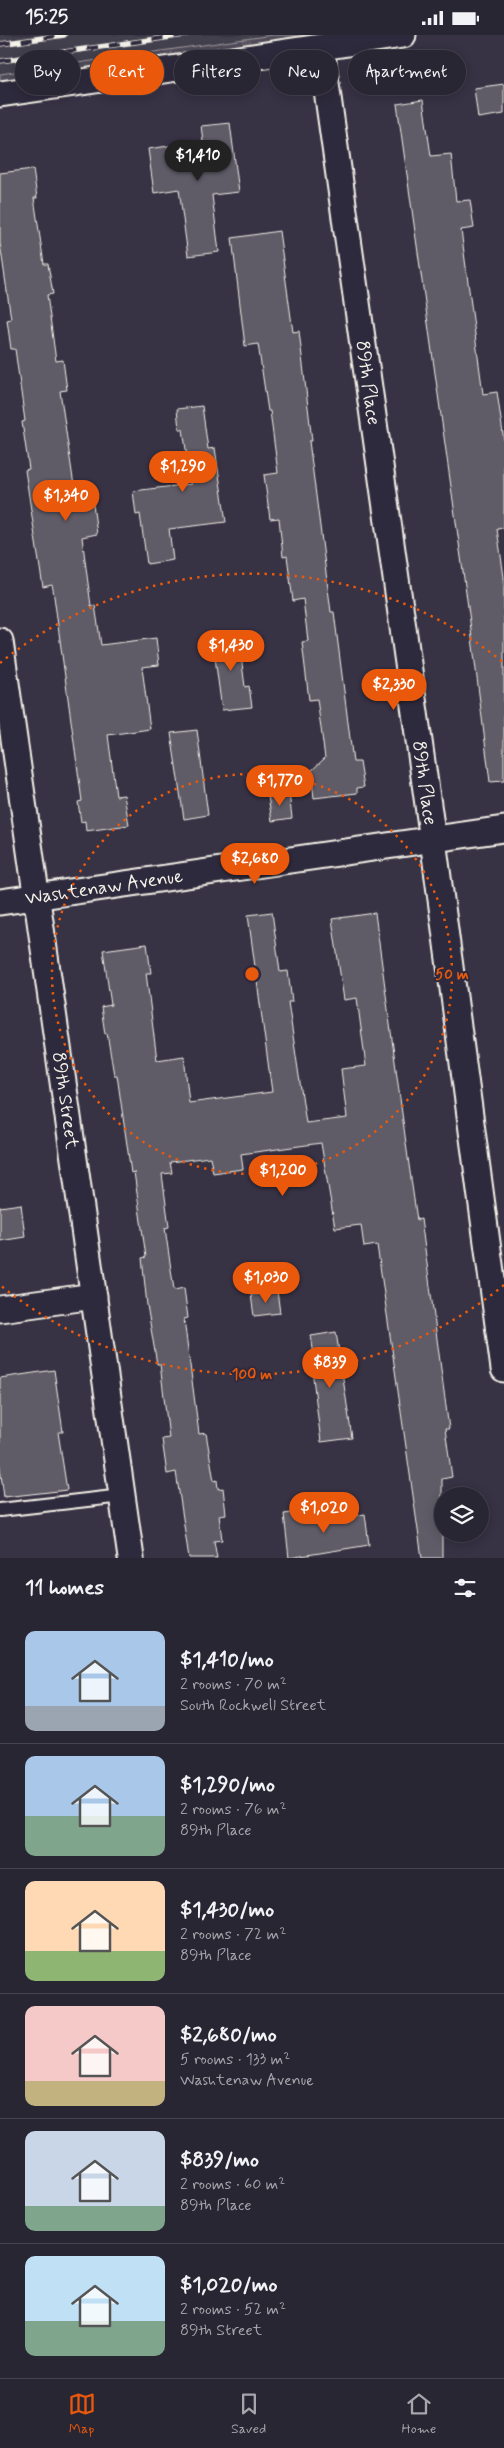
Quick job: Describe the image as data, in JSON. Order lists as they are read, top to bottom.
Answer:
{
  "streets": {
    "street": ["89th Place", "Washtenaw Avenue", "89th Street"]
  },
  "crossings": [
    ["89th Place", "Washtenaw Avenue"],
    ["Washtenaw Avenue", "89th Street"]
  ],
  "page": {
    "status": "15:25",
    "chip": [
      "Buy",
      "Rent",
      "Filters",
      "New",
      "Apartment"
    ],
    "price": [
      "$1,410",
      "$1,290",
      "$1,340",
      "$1,430",
      "$2,330",
      "$1,770",
      "$2,680",
      "$1,200",
      "$1,030",
      "$839",
      "$1,020"
    ],
    "heading": "11 homes",
    "list": [
      {
        "name": "$1,410/mo",
        "note": "2 rooms · 70 m² · South Rockwell Street"
      },
      {
        "name": "$1,290/mo",
        "note": "2 rooms · 76 m² · 89th Place"
      },
      {
        "name": "$1,430/mo",
        "note": "2 rooms · 72 m² · 89th Place"
      },
      {
        "name": "$2,680/mo",
        "note": "5 rooms · 133 m² · Washtenaw Avenue"
      },
      {
        "name": "$839/mo",
        "note": "2 rooms · 60 m² · 89th Place"
      },
      {
        "name": "$1,020/mo",
        "note": "2 rooms · 52 m² · 89th Street"
      }
    ],
    "tabs": ["Map", "Saved", "Home"]
  },
  "rings": ["50 m", "100 m"]
}
